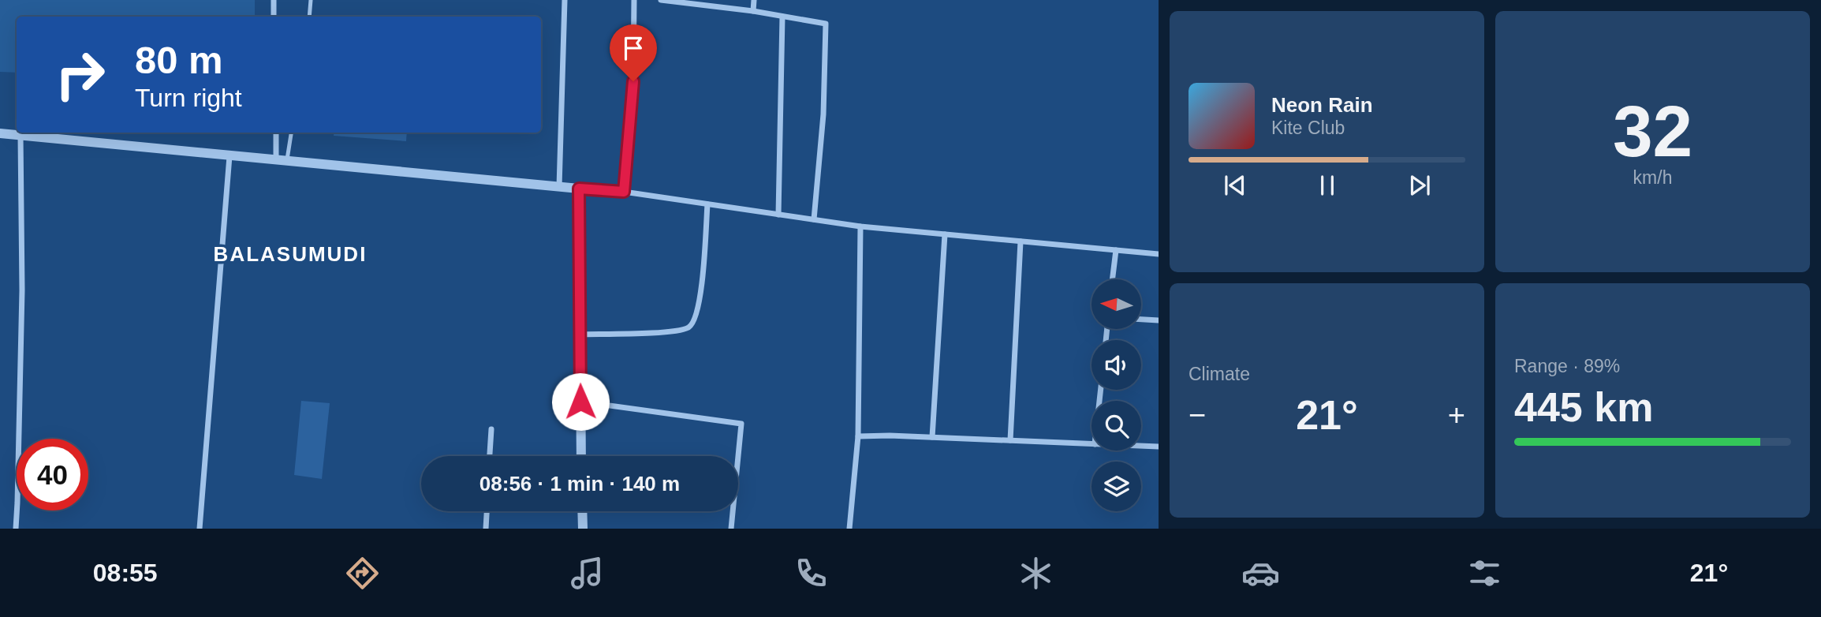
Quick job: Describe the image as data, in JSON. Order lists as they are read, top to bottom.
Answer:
{
  "districts": ["BALASUMUDI"],
  "north": "left",
  "page": {
    "tile": [
      ["32", "km/h"],
      "Climate",
      ["Range · 89%", "445 km"]
    ],
    "turn": ["80 m", "Turn right"],
    "song": ["Neon Rain", "Kite Club"],
    "heat": ["−", "21°", "+"],
    "limit": "40",
    "trip": "08:56 · 1 min · 140 m",
    "tabs": ["08:55", "21°"]
  }
}
